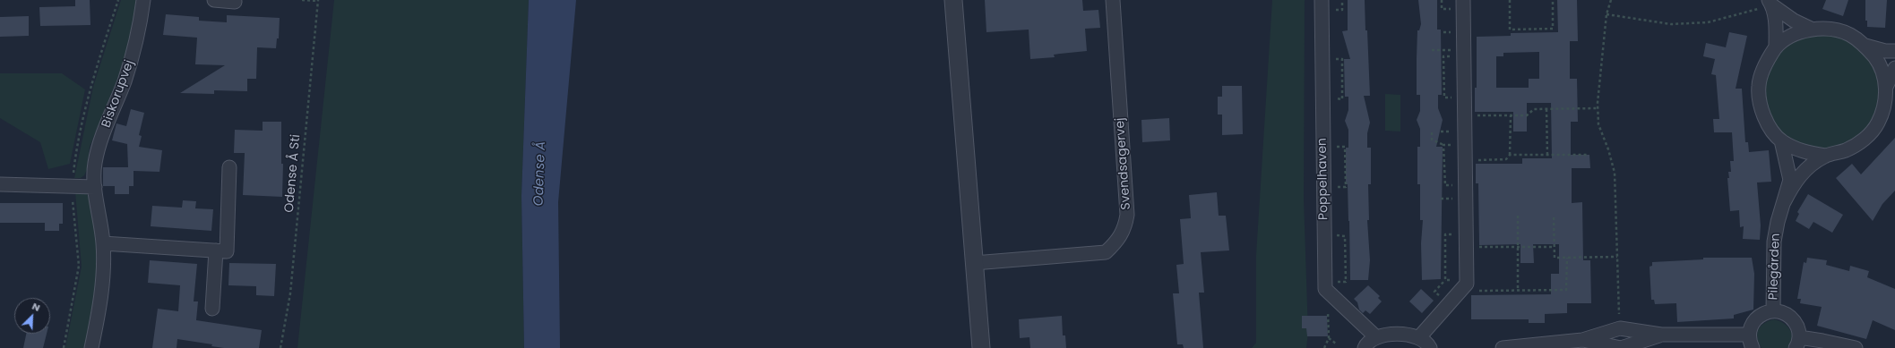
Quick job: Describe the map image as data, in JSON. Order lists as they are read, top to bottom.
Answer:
{
  "streets": {
    "street": [
      "Biskorupvej",
      "Svendsagervej",
      "Poppelhaven",
      "Pilegården"
    ],
    "path": ["Odense Å Sti"]
  },
  "water": ["Odense Å"],
  "north": "top right"
}
